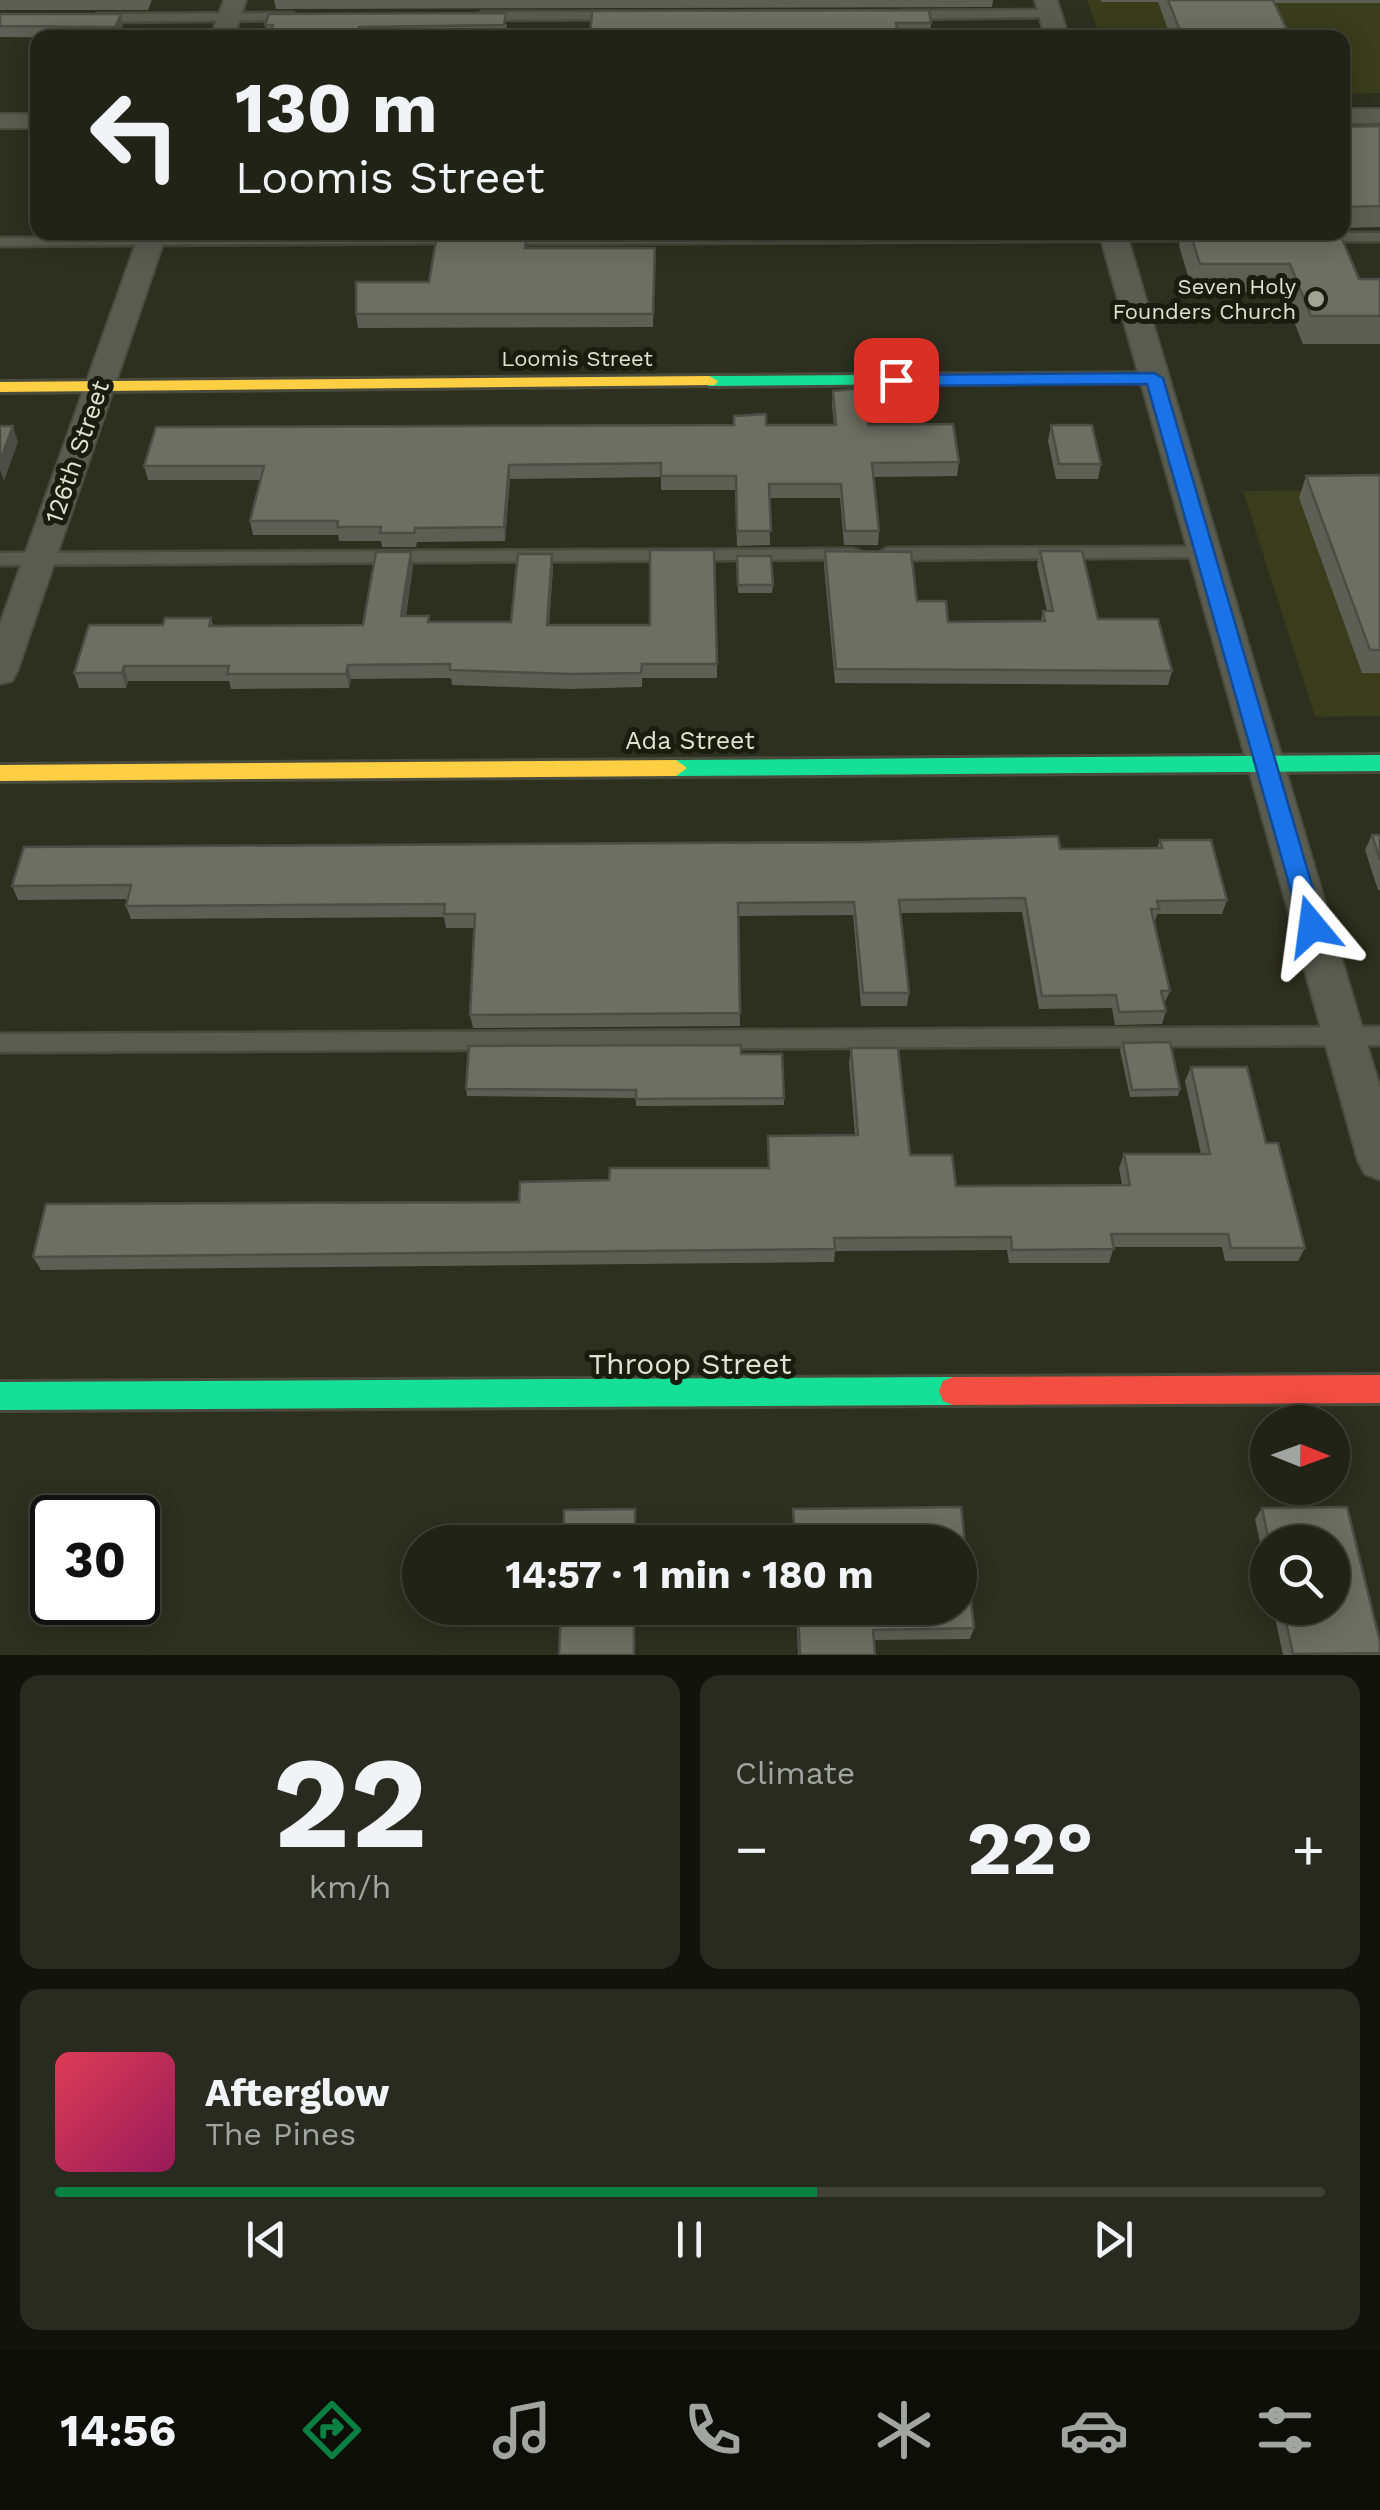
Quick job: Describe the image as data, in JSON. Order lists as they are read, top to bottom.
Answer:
{
  "streets": {
    "street": [
      "Loomis Street",
      "126th Street",
      "Ada Street",
      "Throop Street"
    ]
  },
  "crossings": [
    ["Loomis Street", "126th Street"]
  ],
  "places": ["Seven Holy Founders Church"],
  "north": "right",
  "page": {
    "turn": ["130 m", "Loomis Street"],
    "limit": "30",
    "trip": "14:57 · 1 min · 180 m",
    "tile": [
      ["22", "km/h"],
      "Climate"
    ],
    "heat": ["−", "22°", "+"],
    "song": ["Afterglow", "The Pines"],
    "tabs": "14:56"
  }
}
